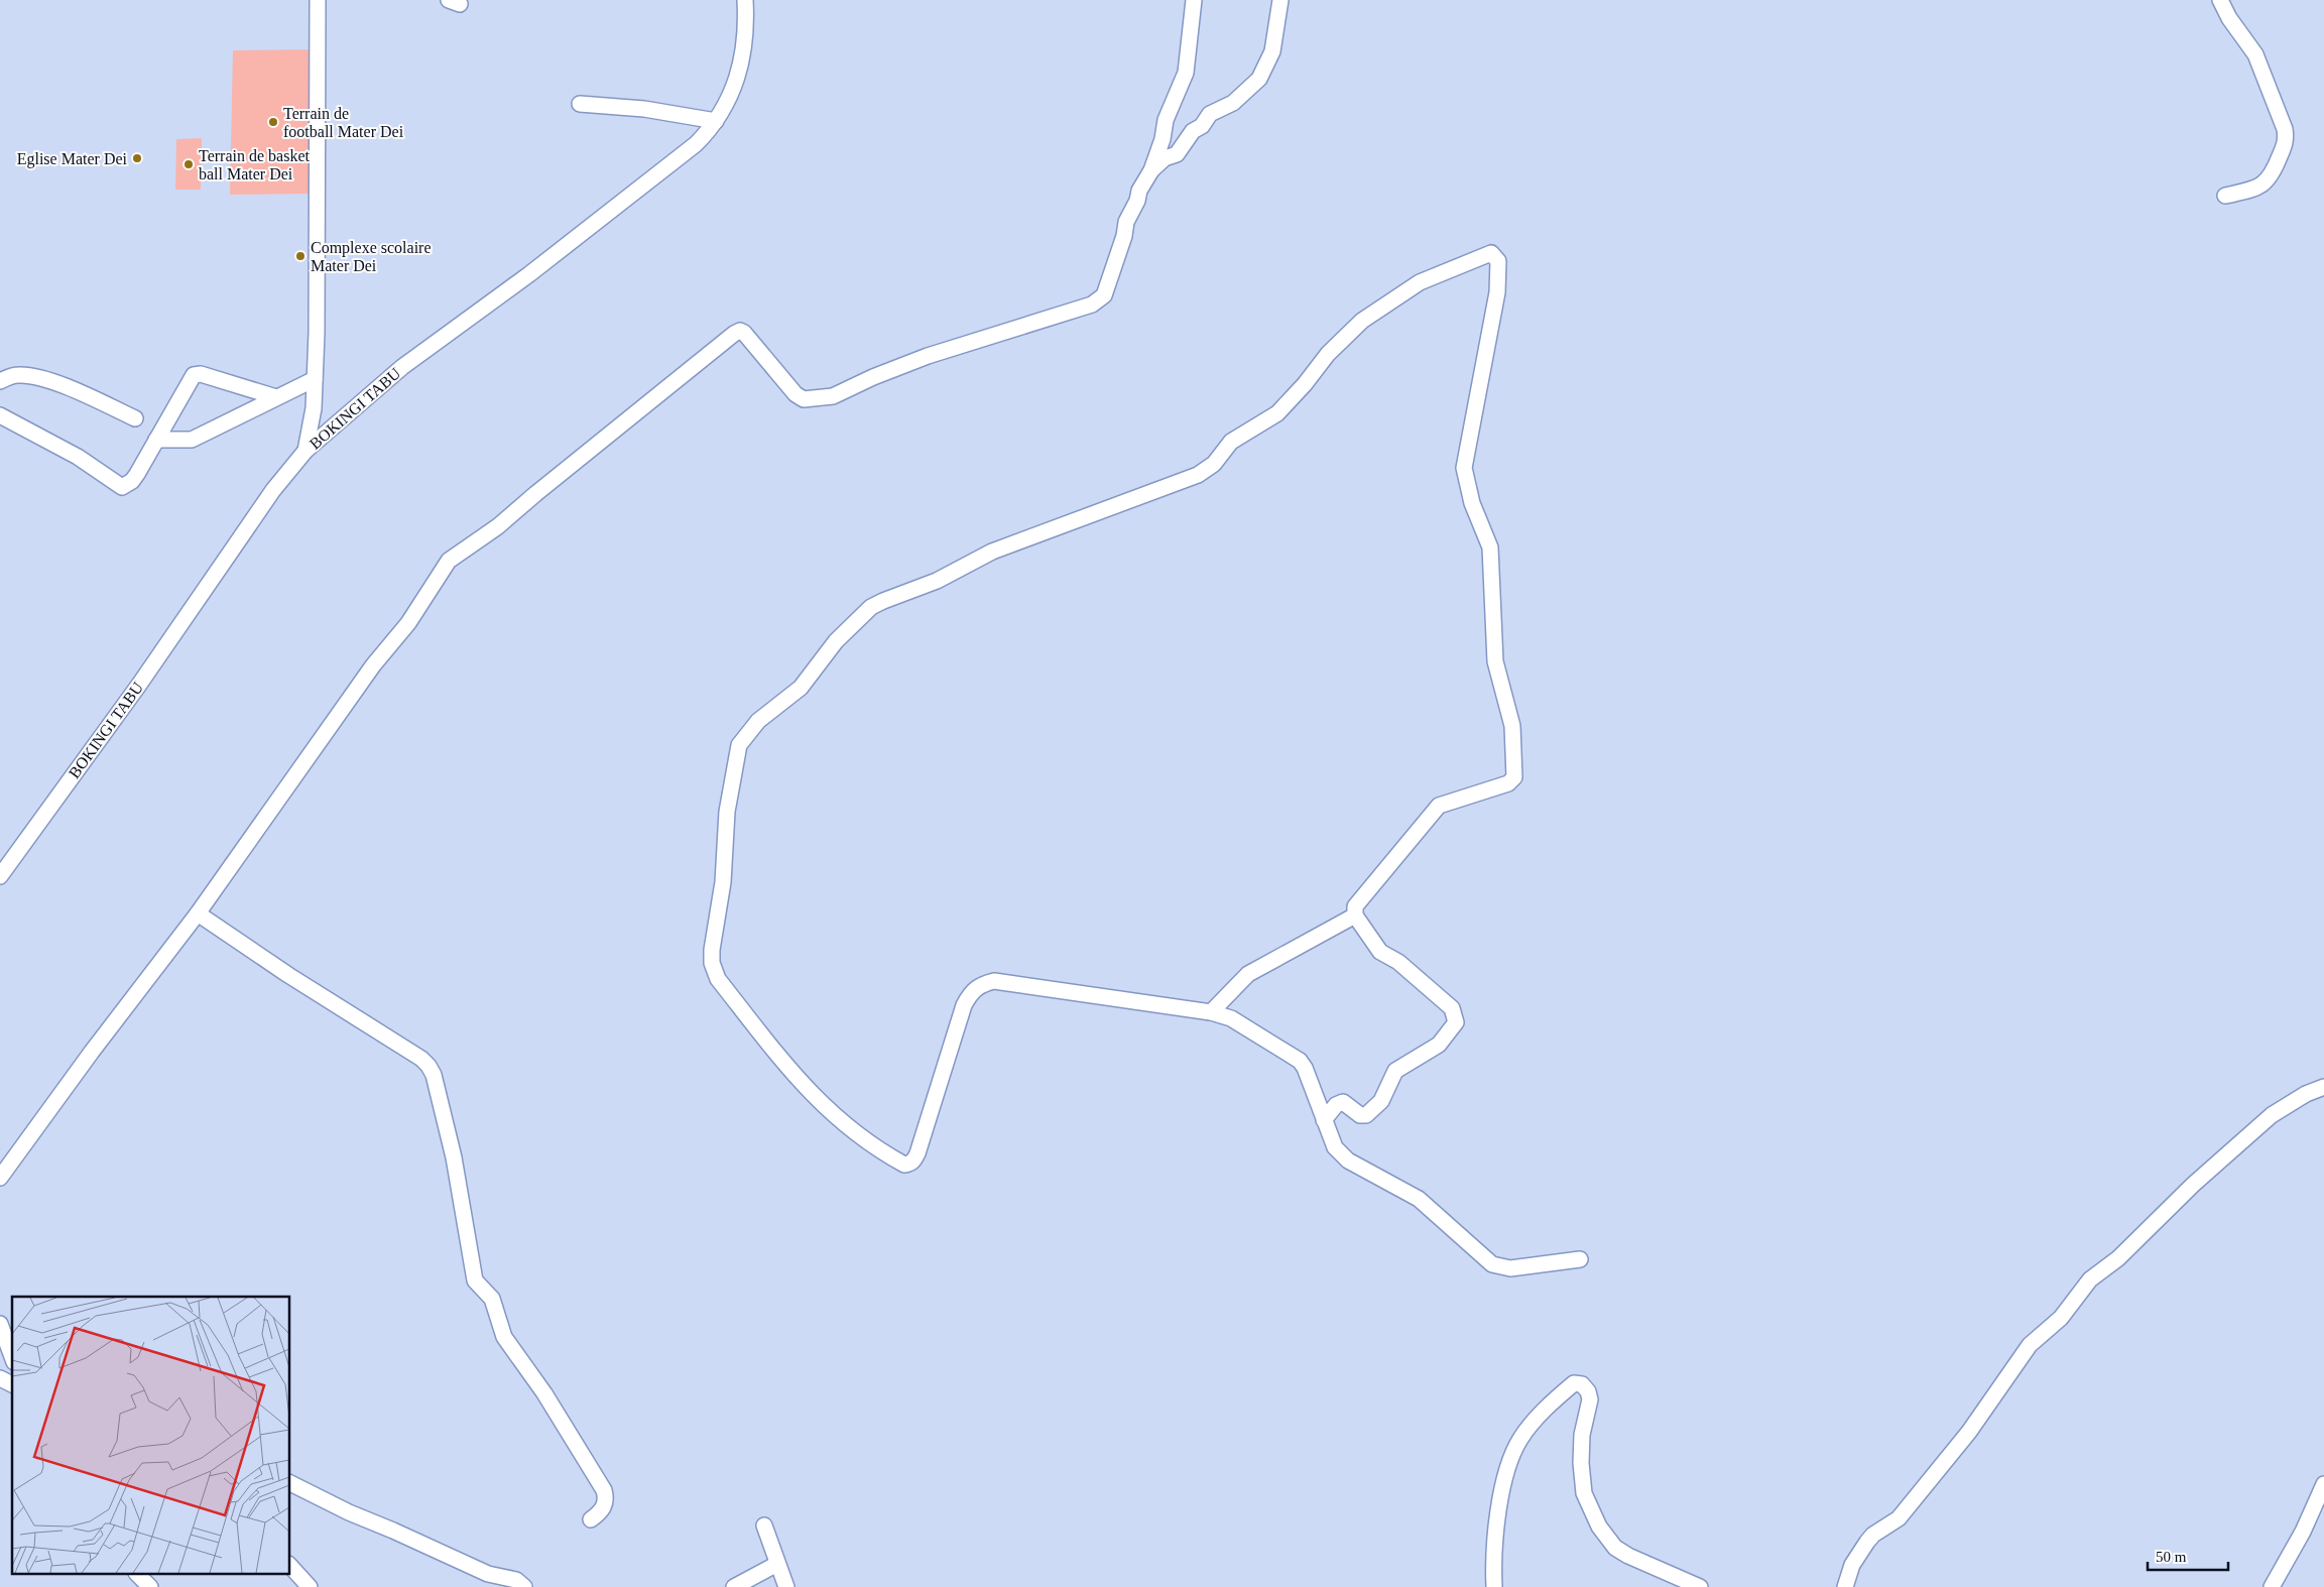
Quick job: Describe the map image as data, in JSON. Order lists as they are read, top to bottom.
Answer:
{
  "streets": {
    "street": ["BOKINGI TABU"]
  },
  "places": [
    "Terrain de football Mater Dei",
    "Eglise Mater Dei",
    "Terrain de basket ball Mater Dei",
    "Complexe scolaire Mater Dei"
  ],
  "scale_bar": "50 m"
}
